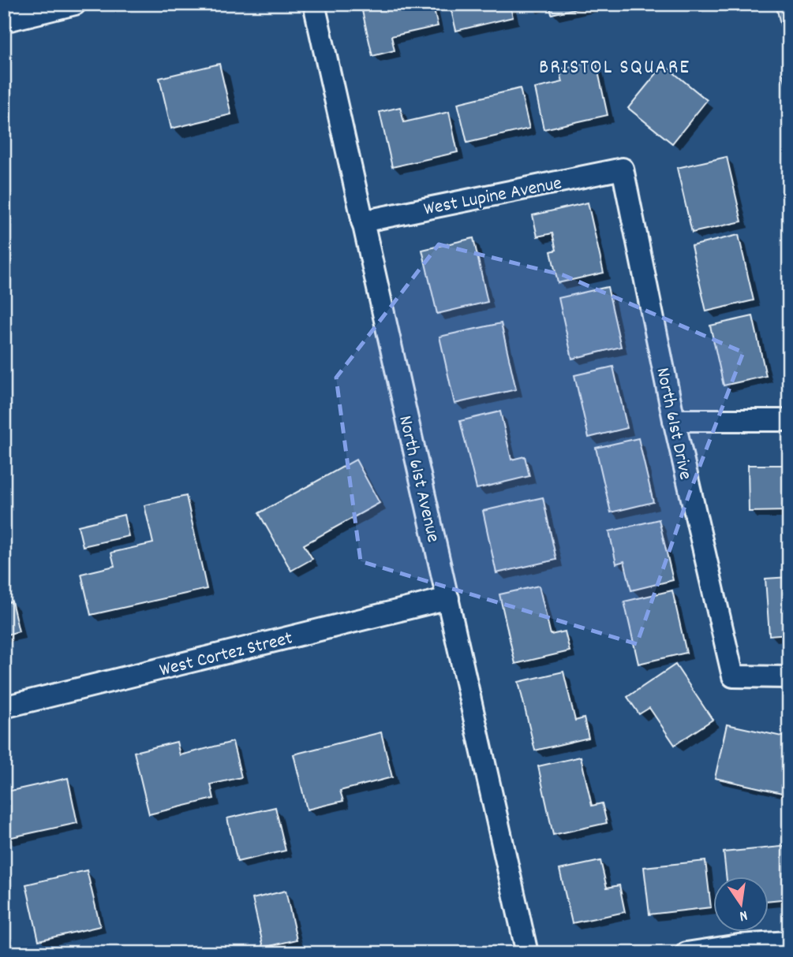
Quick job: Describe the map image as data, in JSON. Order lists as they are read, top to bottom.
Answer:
{
  "streets": {
    "street": [
      "West Lupine Avenue",
      "North 61st Drive",
      "North 61st Avenue",
      "West Cortez Street"
    ]
  },
  "crossings": [
    ["West Lupine Avenue", "North 61st Drive"],
    ["West Lupine Avenue", "North 61st Avenue"],
    ["North 61st Avenue", "West Cortez Street"]
  ],
  "districts": ["BRISTOL SQUARE"],
  "north": "bottom"
}
